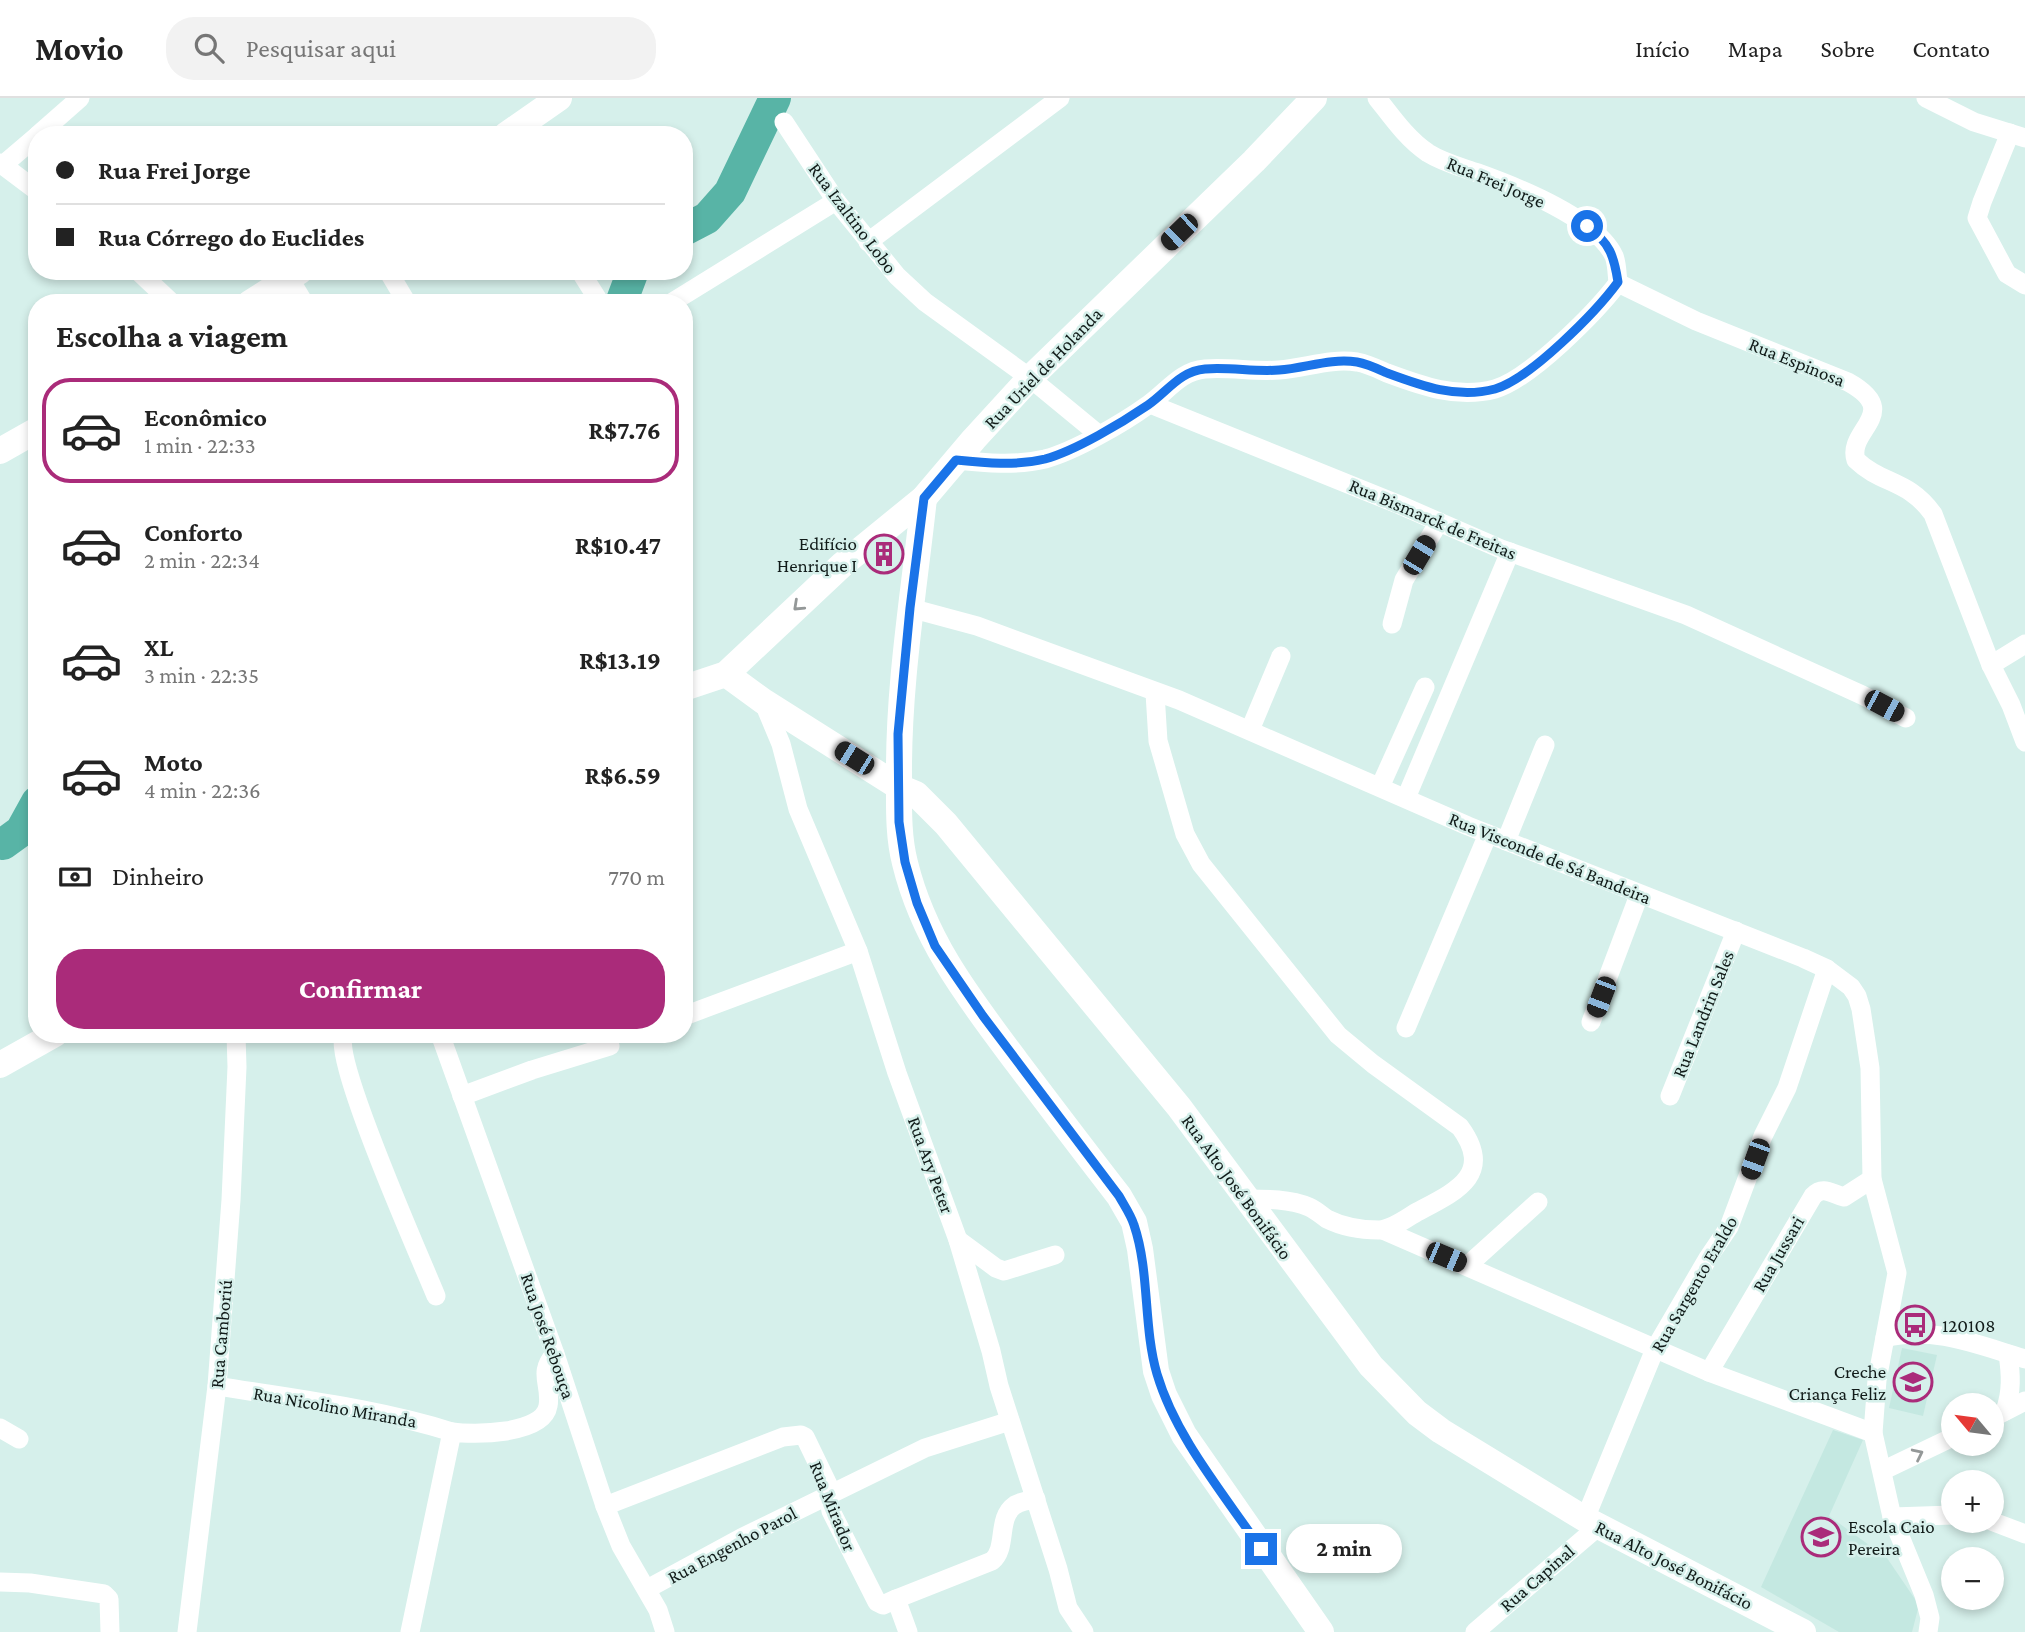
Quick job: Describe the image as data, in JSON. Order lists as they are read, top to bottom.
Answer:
{
  "streets": {
    "main road": ["Rua Uriel de Holanda", "Rua Alto José Bonifácio"],
    "street": [
      "Rua Frei Jorge",
      "Rua Izaltino Lobo",
      "Rua Espinosa",
      "Rua Bismarck de Freitas",
      "Rua Visconde de Sá Bandeira",
      "Rua Landrin Sales",
      "Rua Ary Peter",
      "Rua Jussari",
      "Rua Sargento Eraldo",
      "Rua Camboriú",
      "Rua José Rebouça",
      "Rua Nicolino Miranda",
      "Rua Mirador",
      "Rua Engenho Parol",
      "Rua Capinal"
    ]
  },
  "crossings": [
    ["Rua Frei Jorge", "Rua Espinosa"],
    ["Rua Izaltino Lobo", "Rua Uriel de Holanda"],
    ["Rua Uriel de Holanda", "Rua Alto José Bonifácio"],
    ["Rua Visconde de Sá Bandeira", "Rua Landrin Sales"],
    ["Rua Visconde de Sá Bandeira", "Rua Jussari"],
    ["Rua Visconde de Sá Bandeira", "Rua Sargento Eraldo"],
    ["Rua Ary Peter", "Rua Alto José Bonifácio"],
    ["Rua Ary Peter", "Rua Engenho Parol"],
    ["Rua Alto José Bonifácio", "Rua Sargento Eraldo"],
    ["Rua Alto José Bonifácio", "Rua Capinal"],
    ["Rua Sargento Eraldo", "Rua Capinal"],
    ["Rua Camboriú", "Rua Nicolino Miranda"],
    ["Rua José Rebouça", "Rua Nicolino Miranda"],
    ["Rua José Rebouça", "Rua Mirador"],
    ["Rua José Rebouça", "Rua Engenho Parol"],
    ["Rua Mirador", "Rua Engenho Parol"]
  ],
  "places": {
    "building": ["Edifício Henrique I"],
    "bus stop": ["120108"],
    "school or university": ["Creche Criança Feliz", "Escola Caio Pereira"]
  },
  "north": "top left",
  "page": {
    "header": "Movio",
    "search": "Pesquisar aqui",
    "nav": [
      "Início",
      "Mapa",
      "Sobre",
      "Contato"
    ],
    "banner": ["Rua Frei Jorge", "Rua Córrego do Euclides"],
    "heading": "Escolha a viagem",
    "list": [
      {
        "name": "Econômico",
        "note": "1 min · 22:33",
        "value": "R$7.76"
      },
      {
        "name": "Conforto",
        "note": "2 min · 22:34",
        "value": "R$10.47"
      },
      {
        "name": "XL",
        "note": "3 min · 22:35",
        "value": "R$13.19"
      },
      {
        "name": "Moto",
        "note": "4 min · 22:36",
        "value": "R$6.59"
      }
    ],
    "pay": ["Dinheiro", "770 m"],
    "buttons": "Confirmar",
    "map_buttons": ["+", "−"],
    "bubble": "2 min"
  }
}
